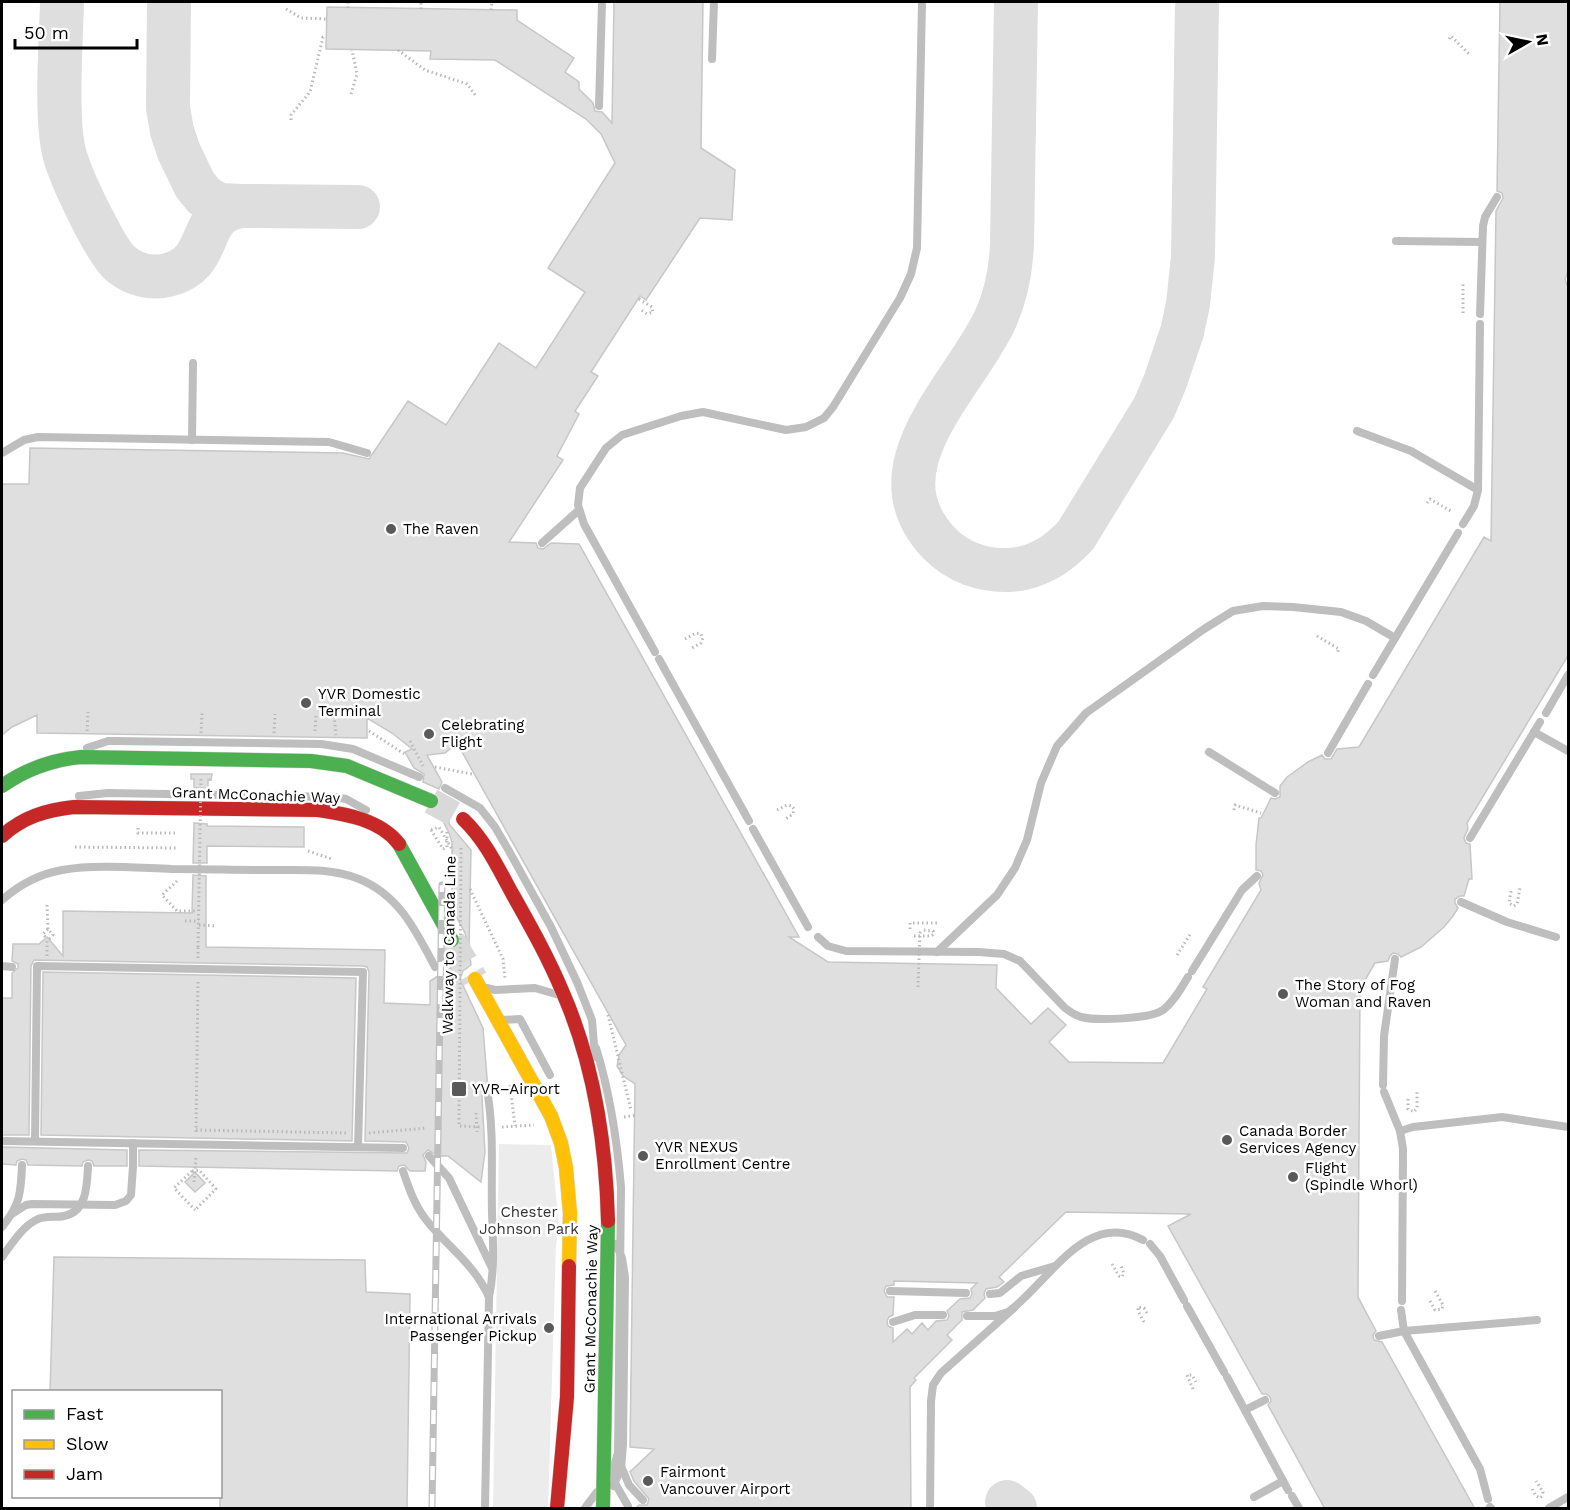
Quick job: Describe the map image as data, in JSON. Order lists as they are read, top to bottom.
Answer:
{
  "streets": {
    "main road": ["Grant McConachie Way"],
    "path": ["Walkway to Canada Line"]
  },
  "parks": ["Chester Johnson Park"],
  "places": {
    "other": [
      "The Raven",
      "YVR Domestic Terminal",
      "Celebrating Flight",
      "The Story of Fog Woman and Raven",
      "Canada Border Services Agency",
      "YVR NEXUS Enrollment Centre",
      "Flight (Spindle Whorl)",
      "International Arrivals Passenger Pickup",
      "Fairmont Vancouver Airport"
    ],
    "transit": ["YVR–Airport"]
  },
  "legend": ["Fast", "Slow", "Jam"],
  "scale_bar": "50 m",
  "north": "right"
}
